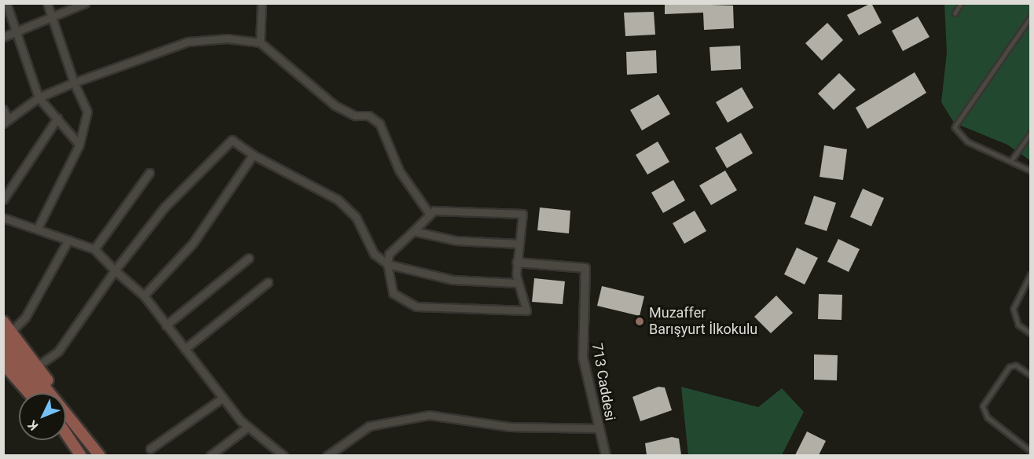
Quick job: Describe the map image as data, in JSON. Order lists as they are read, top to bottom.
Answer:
{
  "streets": {
    "street": ["713 Caddesi"]
  },
  "places": ["Muzaffer Barışyurt İlkokulu"],
  "north": "bottom left"
}
